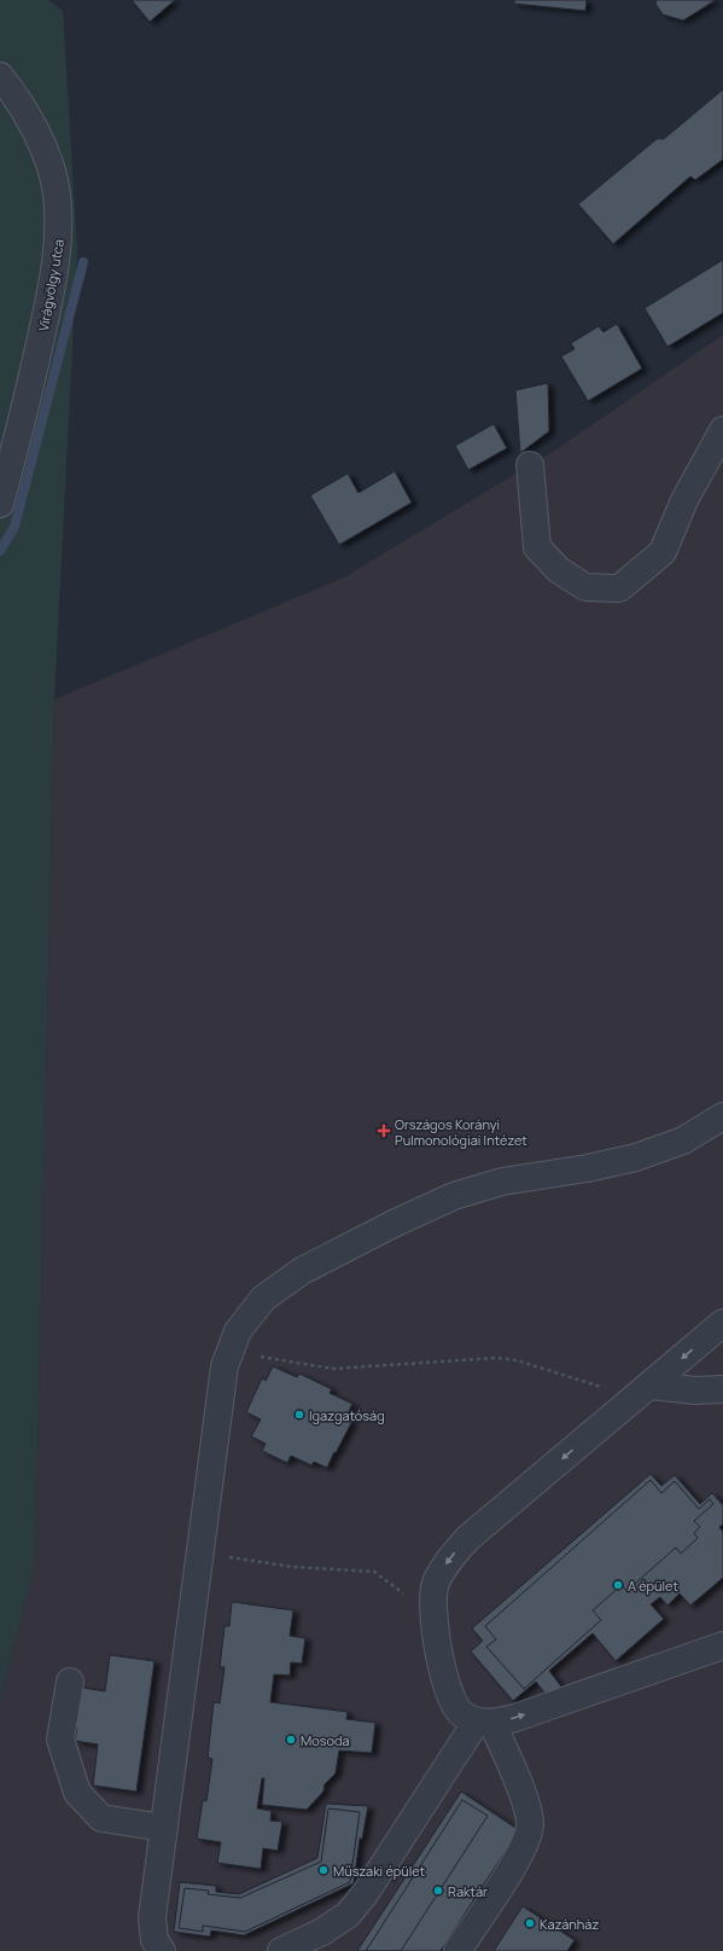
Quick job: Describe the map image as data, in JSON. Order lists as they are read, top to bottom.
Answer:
{
  "streets": {
    "street": ["Virágvölgy utca"]
  },
  "places": {
    "health": ["Országos Korányi Pulmonológiai Intézet"],
    "other": [
      "Igazgatóság",
      "A épület",
      "Mosoda",
      "Műszaki épület",
      "Raktár",
      "Kazánház"
    ]
  }
}
